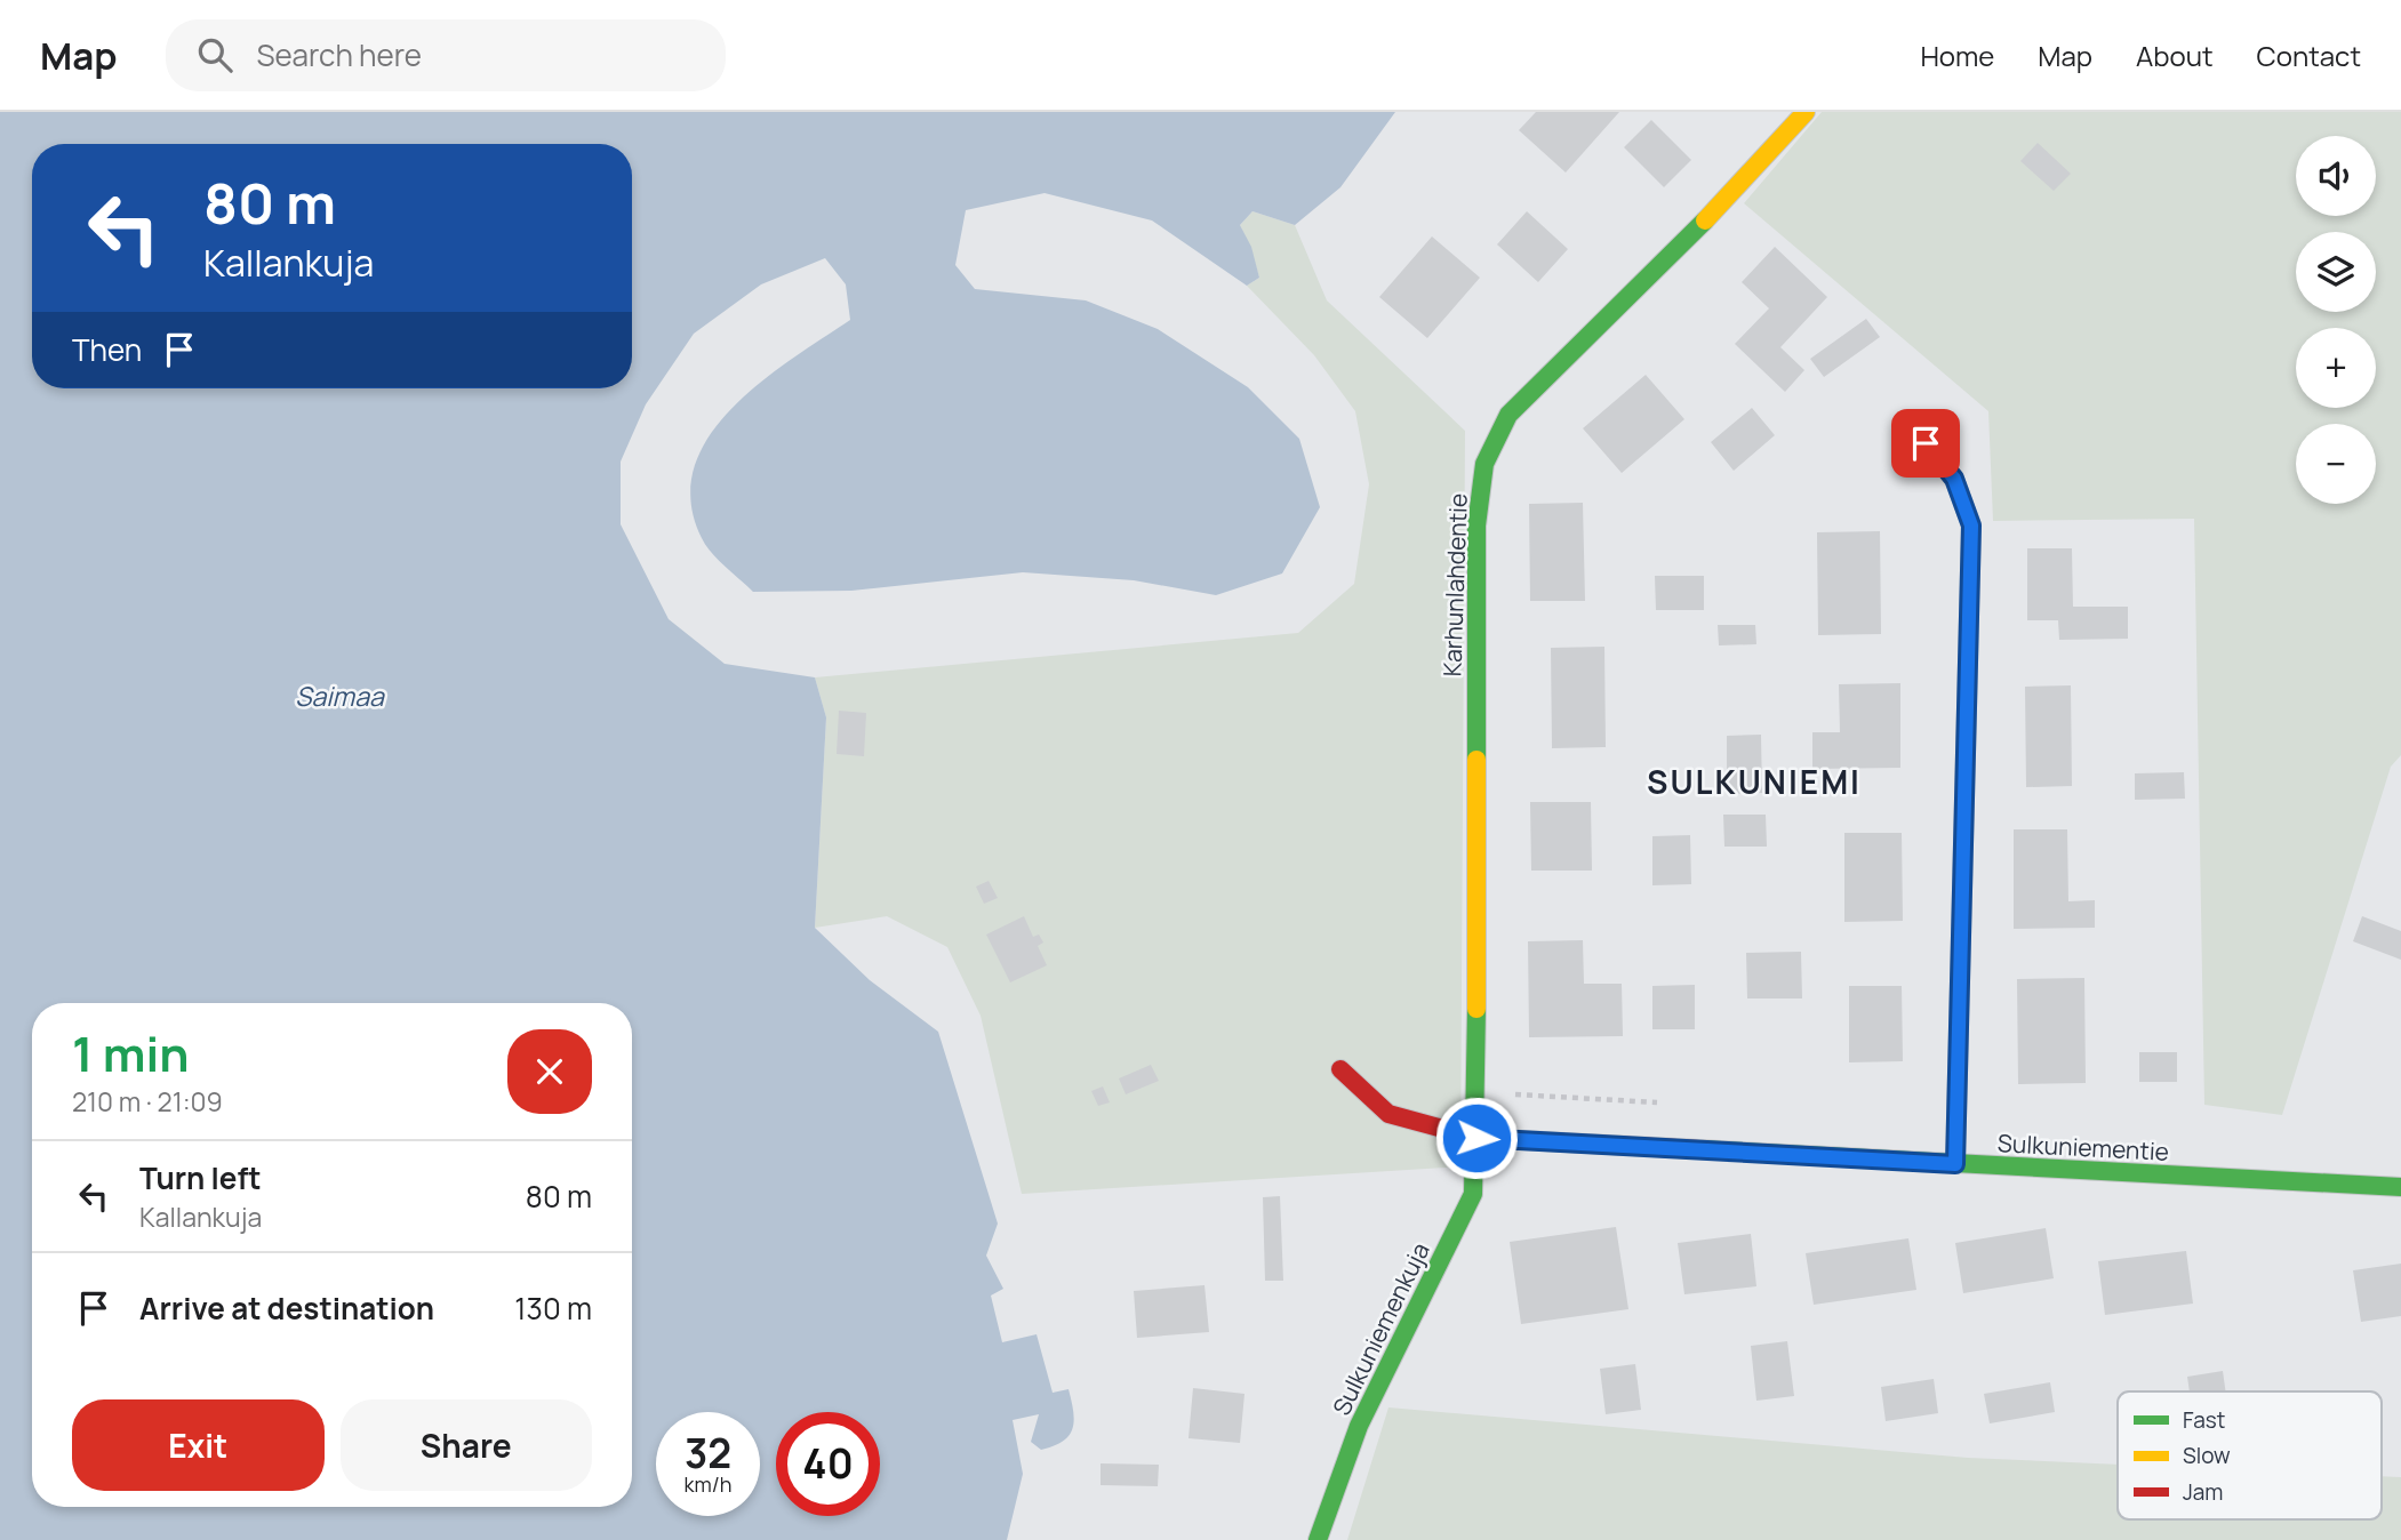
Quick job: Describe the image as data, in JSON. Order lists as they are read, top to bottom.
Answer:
{
  "streets": {
    "street": ["Karhunlahdentie", "Sulkuniementie", "Sulkuniemenkuja"]
  },
  "crossings": [
    ["Karhunlahdentie", "Sulkuniementie"],
    ["Karhunlahdentie", "Sulkuniemenkuja"],
    ["Sulkuniementie", "Sulkuniemenkuja"]
  ],
  "districts": ["SULKUNIEMI"],
  "water": ["Saimaa"],
  "legend": ["Fast", "Slow", "Jam"],
  "page": {
    "header": "Map",
    "search": "Search here",
    "nav": [
      "Home",
      "Map",
      "About",
      "Contact"
    ],
    "map_buttons": ["+", "−"],
    "turn": ["80 m", "Kallankuja"],
    "then": "Then",
    "heading": ["1 min", "210 m · 21:09"],
    "list": [
      {
        "name": "Turn left",
        "note": "Kallankuja",
        "value": "80 m"
      },
      {
        "name": "Arrive at destination",
        "value": "130 m"
      }
    ],
    "buttons": ["Exit", "Share"],
    "speed": "32 km/h",
    "limit": "40"
  }
}
